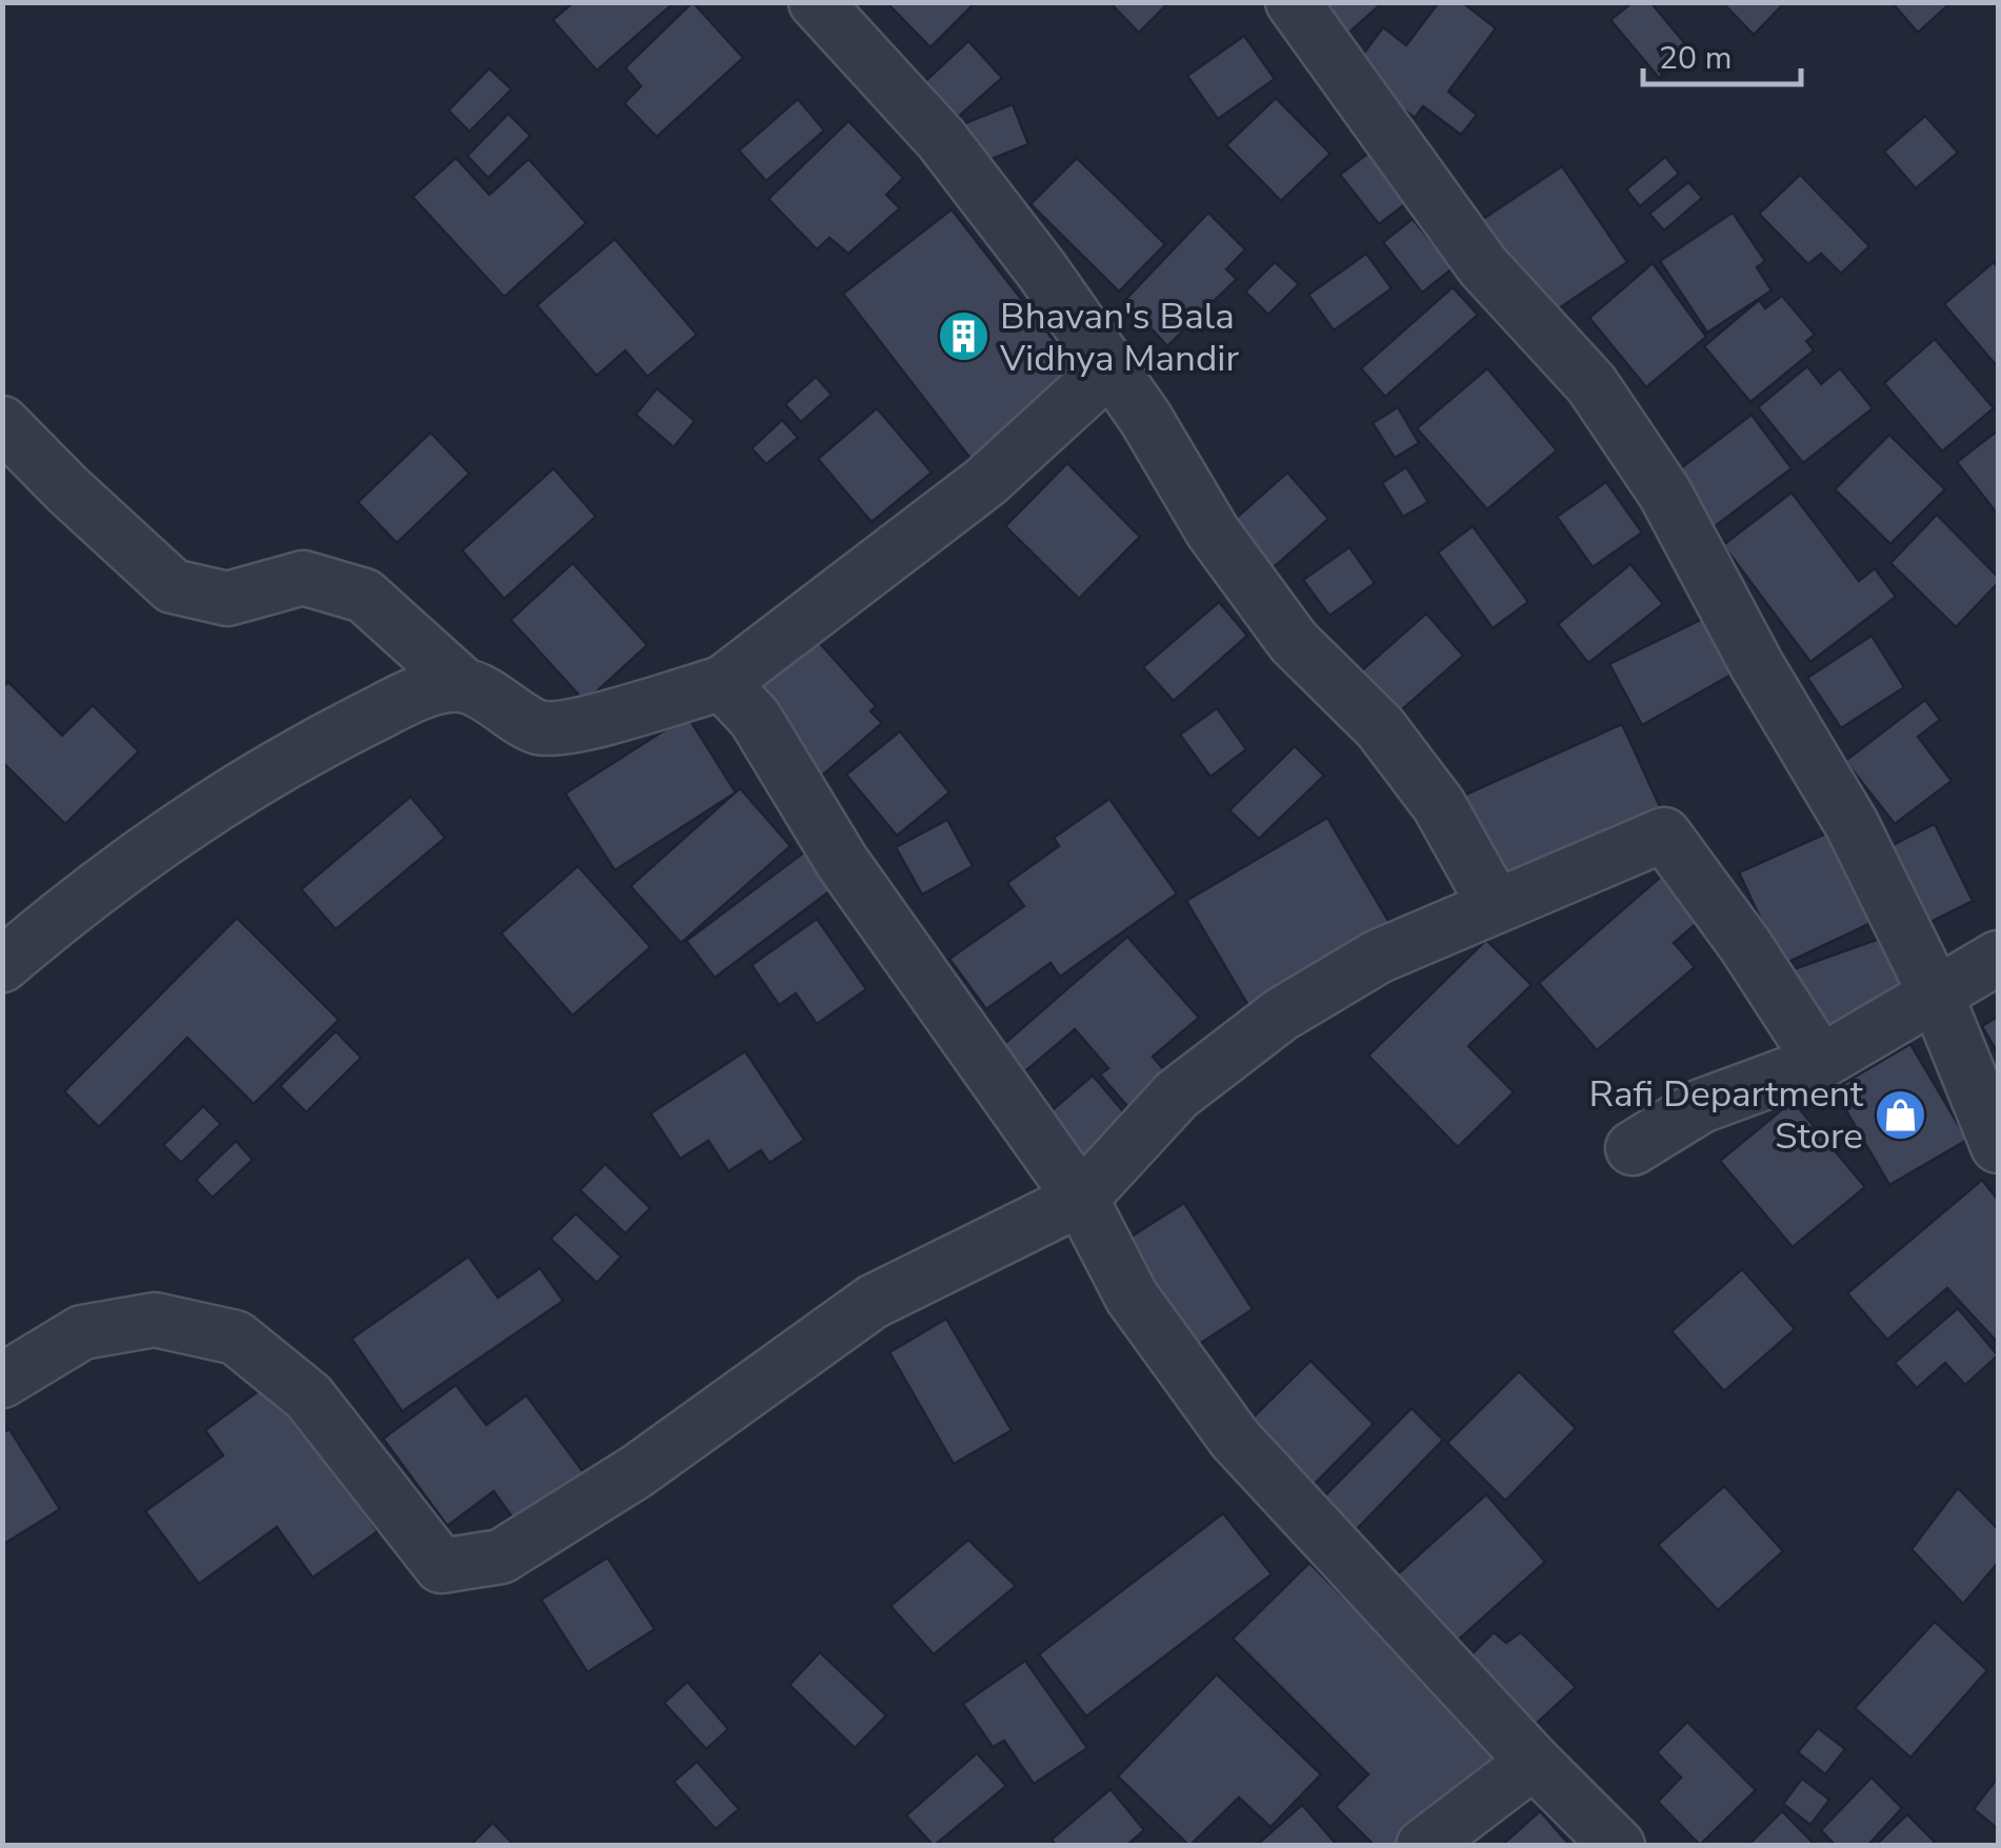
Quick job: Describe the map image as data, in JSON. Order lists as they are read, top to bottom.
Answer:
{
  "places": {
    "building": ["Bhavan's Bala Vidhya Mandir"],
    "shop": ["Rafi Department Store"]
  },
  "scale_bar": "20 m"
}
